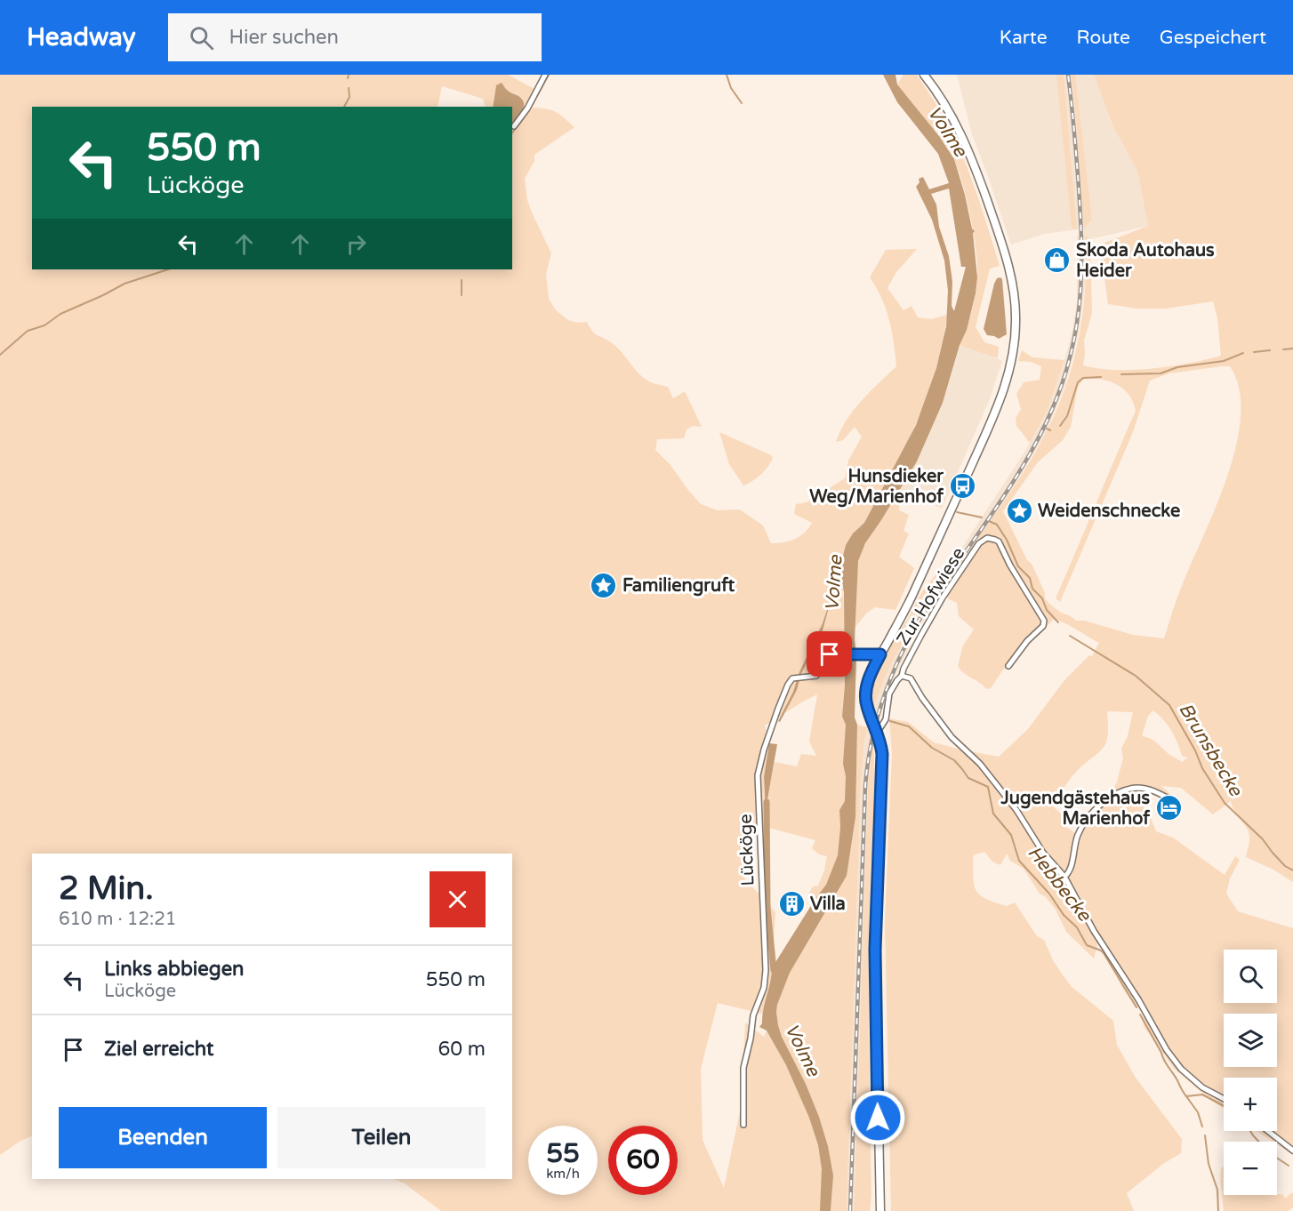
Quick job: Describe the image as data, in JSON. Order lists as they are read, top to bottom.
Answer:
{
  "streets": {
    "street": ["Zur Hofwiese", "Lücköge"]
  },
  "water": ["Volme", "Brunsbecke", "Hebbecke"],
  "places": {
    "shop": ["Skoda Autohaus Heider"],
    "bus stop": ["Hunsdieker Weg/Marienhof"],
    "place": ["Weidenschnecke", "Familiengruft"],
    "hotel": ["Jugendgästehaus Marienhof"],
    "building": ["Villa"]
  },
  "page": {
    "header": "Headway",
    "search": "Hier suchen",
    "nav": ["Karte", "Route", "Gespeichert"],
    "turn": ["550 m", "Lücköge"],
    "heading": ["2 Min.", "610 m · 12:21"],
    "list": [
      {
        "name": "Links abbiegen",
        "note": "Lücköge",
        "value": "550 m"
      },
      {
        "name": "Ziel erreicht",
        "value": "60 m"
      }
    ],
    "map_buttons": ["+", "−"],
    "buttons": ["Beenden", "Teilen"],
    "speed": "55 km/h",
    "limit": "60"
  }
}
